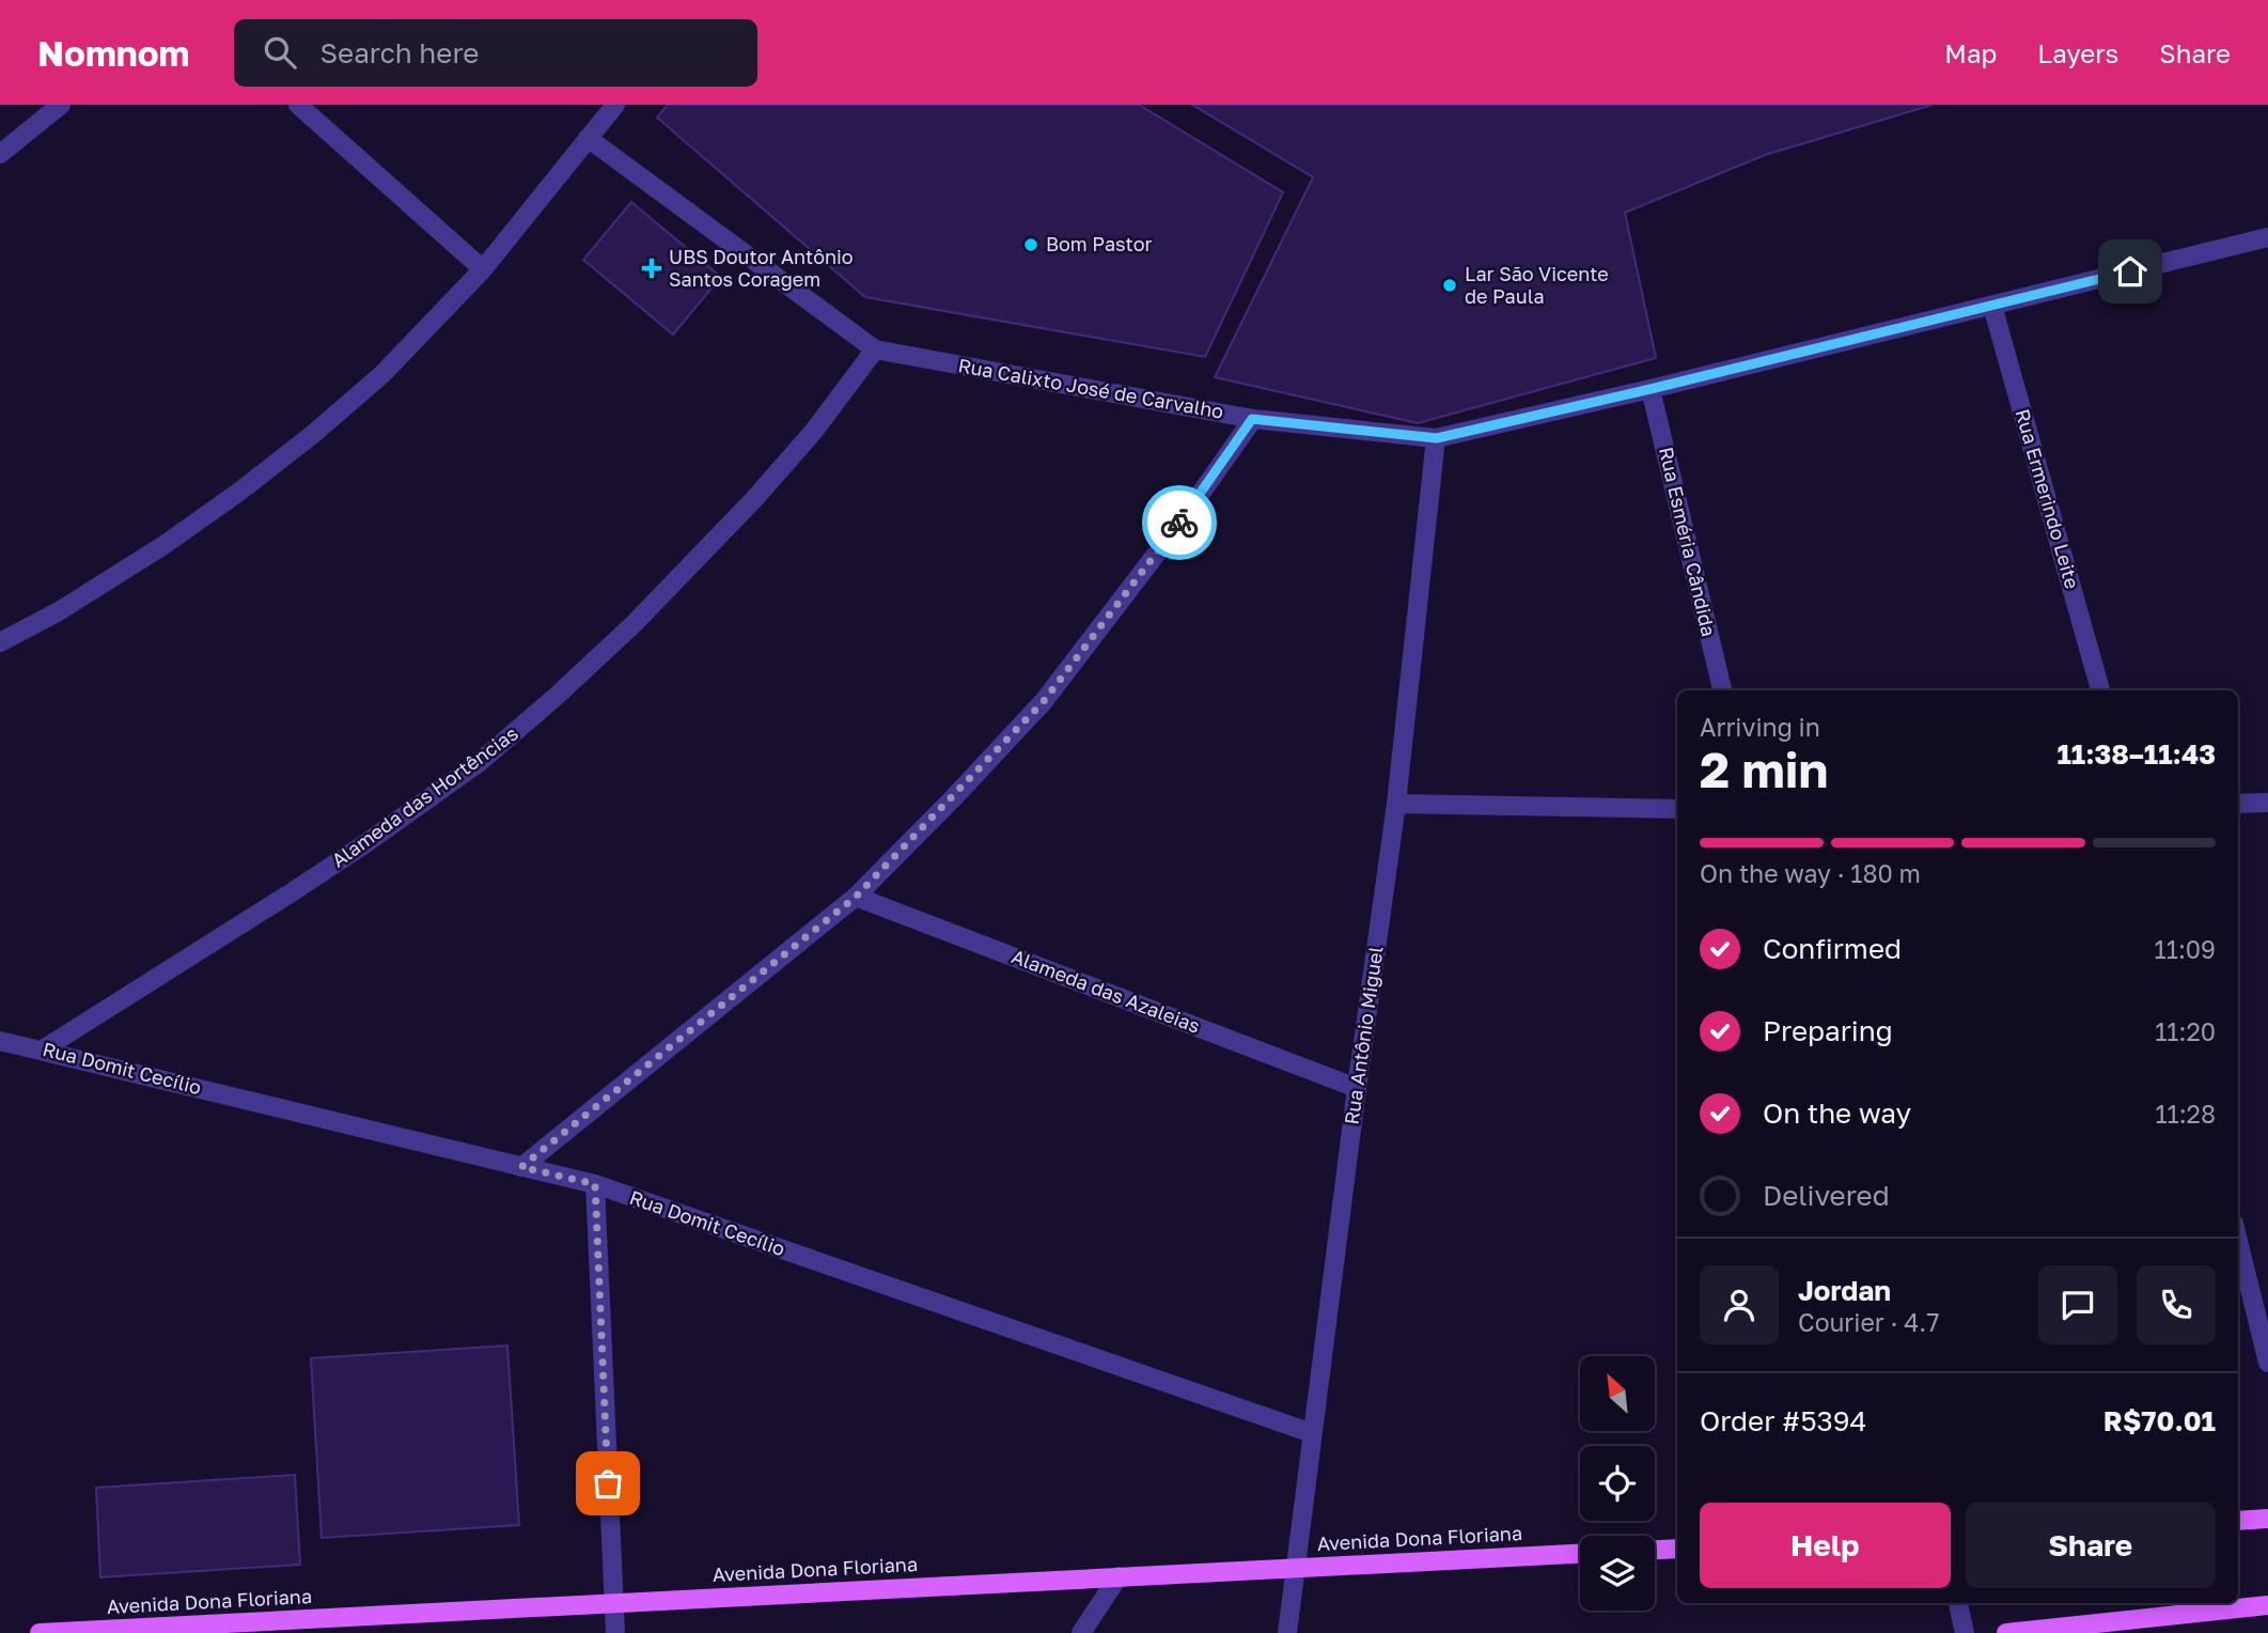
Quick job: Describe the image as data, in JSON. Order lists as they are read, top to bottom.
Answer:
{
  "streets": {
    "main road": ["Avenida Dona Floriana"],
    "street": [
      "Rua Calixto José de Carvalho",
      "Rua Ermerindo Leite",
      "Rua Esméria Cândida",
      "Alameda das Hortências",
      "Alameda das Azaleias",
      "Rua Antônio Miguel",
      "Rua Domit Cecílio"
    ]
  },
  "crossings": [
    ["Rua Calixto José de Carvalho", "Rua Ermerindo Leite"],
    ["Rua Calixto José de Carvalho", "Rua Esméria Cândida"],
    ["Rua Calixto José de Carvalho", "Alameda das Hortências"],
    ["Rua Calixto José de Carvalho", "Rua Antônio Miguel"],
    ["Alameda das Hortências", "Rua Domit Cecílio"],
    ["Alameda das Azaleias", "Rua Antônio Miguel"],
    ["Rua Antônio Miguel", "Rua Domit Cecílio"],
    ["Rua Antônio Miguel", "Avenida Dona Floriana"]
  ],
  "places": {
    "other": ["Bom Pastor", "Lar São Vicente de Paula"],
    "health": ["UBS Doutor Antônio Santos Coragem"]
  },
  "north": "top left",
  "page": {
    "header": "Nomnom",
    "search": "Search here",
    "nav": ["Map", "Layers", "Share"],
    "heading": ["2 min", "Arriving in", "11:38–11:43"],
    "panel": [
      "Jordan",
      "Courier · 4.7",
      "Order #5394",
      "R$70.01"
    ],
    "bar": "On the way · 180 m",
    "list": [
      ["Confirmed", "11:09"],
      ["Preparing", "11:20"],
      ["On the way", "11:28"],
      "Delivered"
    ],
    "buttons": ["Help", "Share"]
  }
}
